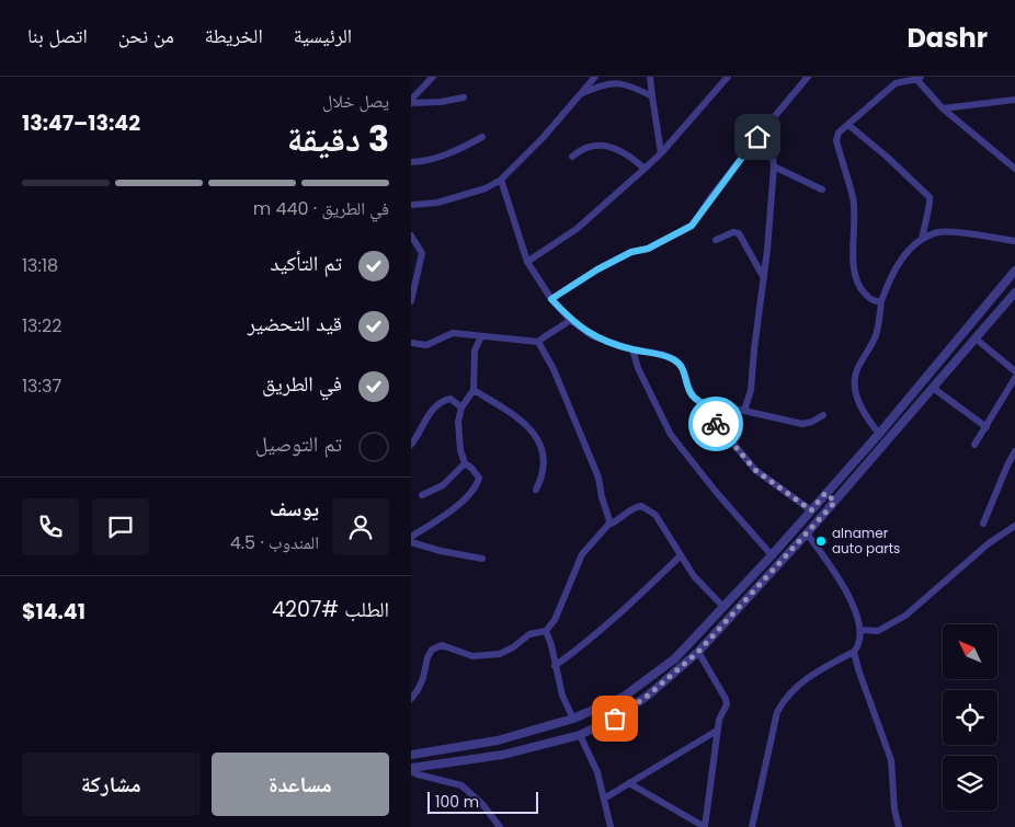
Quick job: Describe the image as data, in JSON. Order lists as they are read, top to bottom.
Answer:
{
  "places": ["alnamer auto parts"],
  "scale_bar": "100 m",
  "north": "top left",
  "page": {
    "header": "Dashr",
    "nav": [
      "الرئيسية",
      "الخريطة",
      "من نحن",
      "اتصل بنا"
    ],
    "heading": ["3 دقيقة", "يصل خلال", "13:42–13:47"],
    "panel": [
      "يوسف",
      "المندوب · 4.5",
      "الطلب #4207",
      "$14.41"
    ],
    "bar": "في الطريق · 440 m",
    "list": [
      ["تم التأكيد", "13:18"],
      ["قيد التحضير", "13:22"],
      ["في الطريق", "13:37"],
      "تم التوصيل"
    ],
    "buttons": ["مساعدة", "مشاركة"],
    "scale": "100 m"
  }
}
